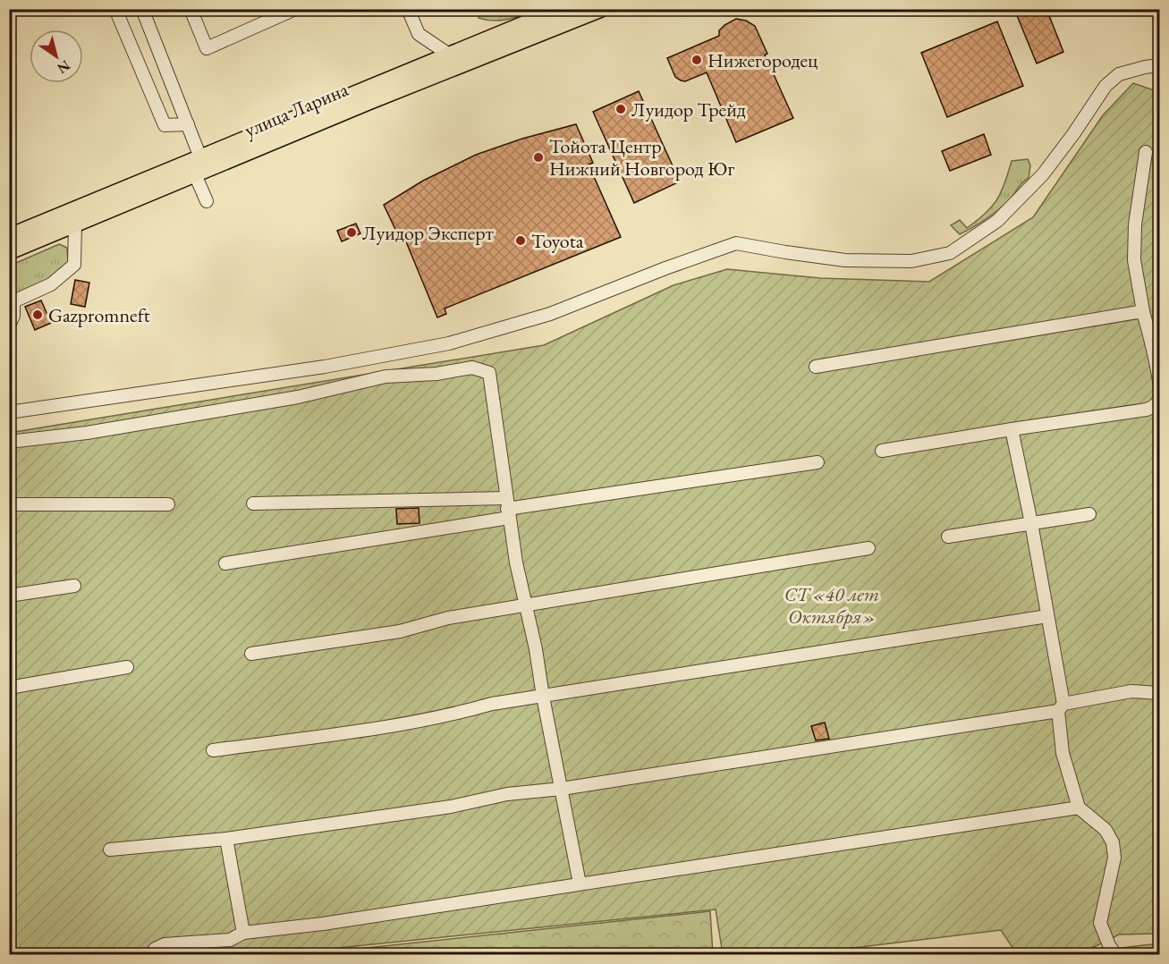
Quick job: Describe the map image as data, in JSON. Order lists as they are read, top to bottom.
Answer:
{
  "streets": {
    "main road": ["улица Ларина"]
  },
  "parks": ["СТ «40 лет Октября»"],
  "places": [
    "Нижегородец",
    "Луидор Трейд",
    "Тойота Центр Нижний Новгород Юг",
    "Луидор Эксперт",
    "Toyota",
    "Gazpromneft"
  ],
  "north": "bottom right"
}
